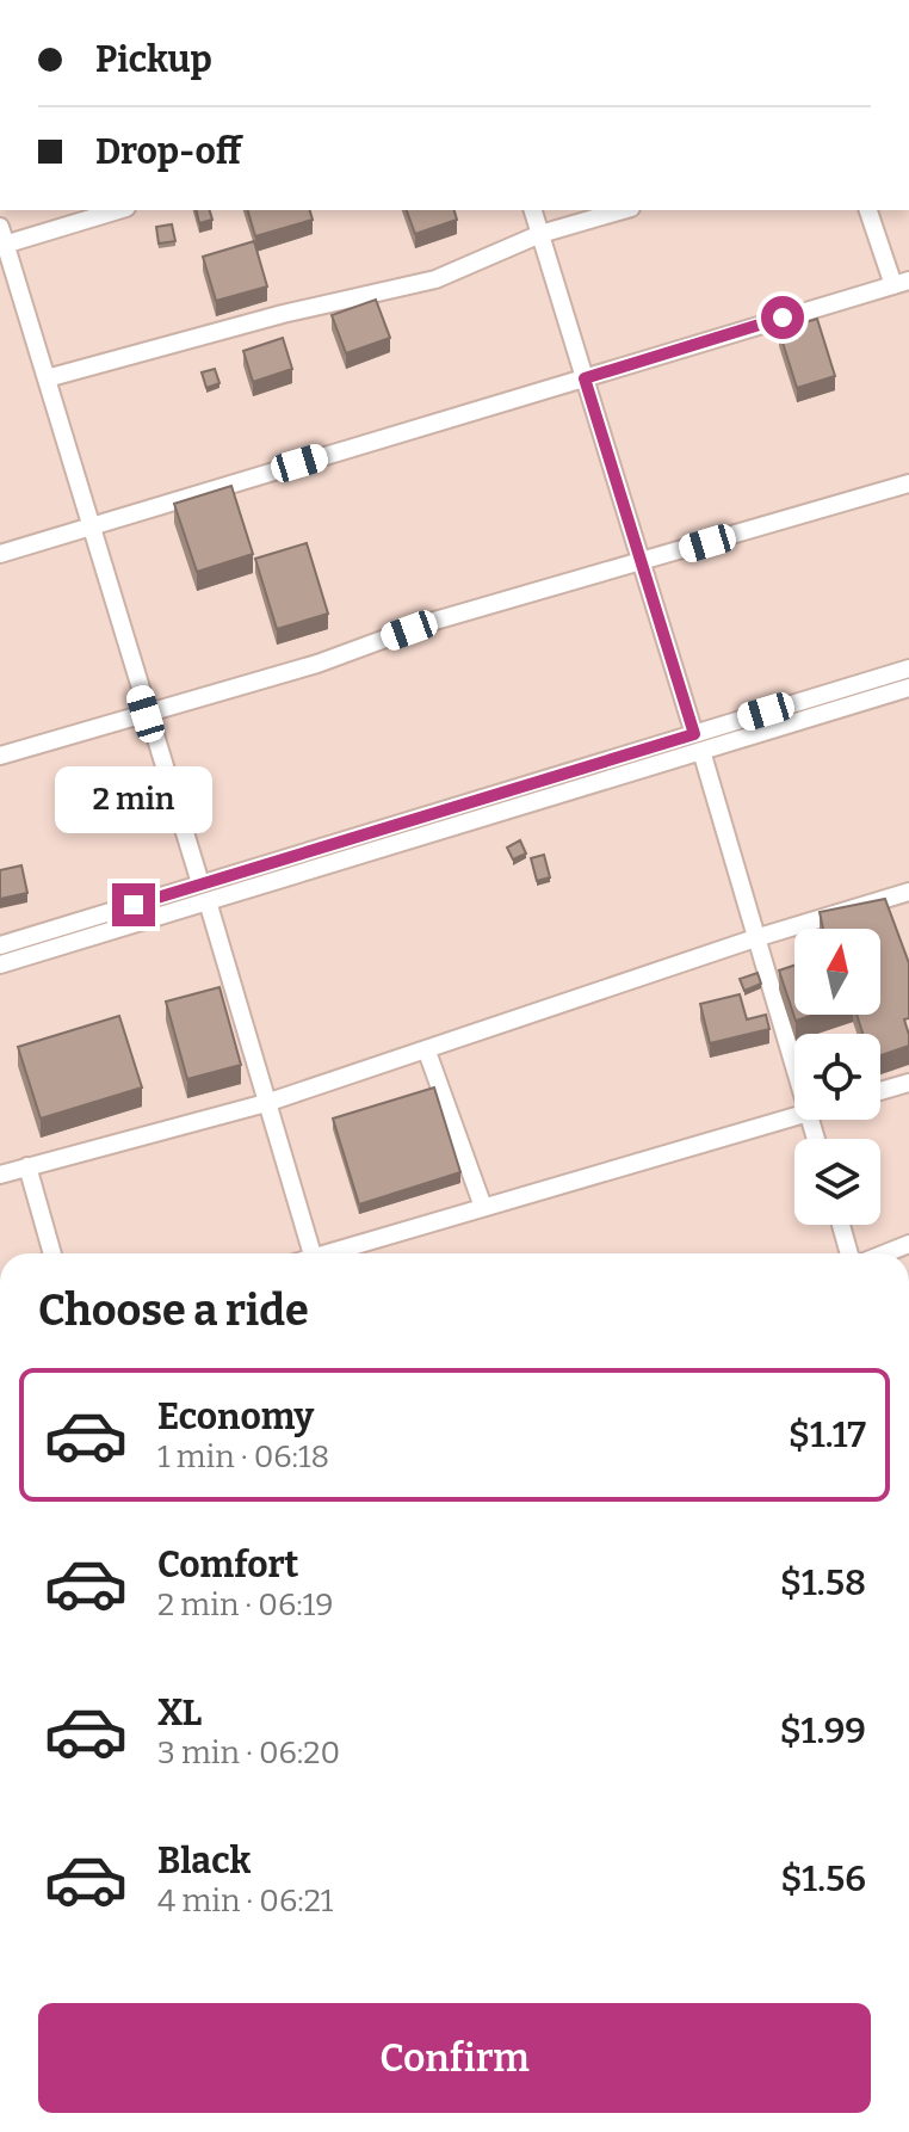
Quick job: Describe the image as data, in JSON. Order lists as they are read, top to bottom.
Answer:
{
  "north": "top",
  "page": {
    "banner": ["Pickup", "Drop-off"],
    "bubble": "2 min",
    "heading": "Choose a ride",
    "list": [
      {
        "name": "Economy",
        "note": "1 min · 06:18",
        "value": "$1.17"
      },
      {
        "name": "Comfort",
        "note": "2 min · 06:19",
        "value": "$1.58"
      },
      {
        "name": "XL",
        "note": "3 min · 06:20",
        "value": "$1.99"
      },
      {
        "name": "Black",
        "note": "4 min · 06:21",
        "value": "$1.56"
      }
    ],
    "buttons": "Confirm"
  }
}
